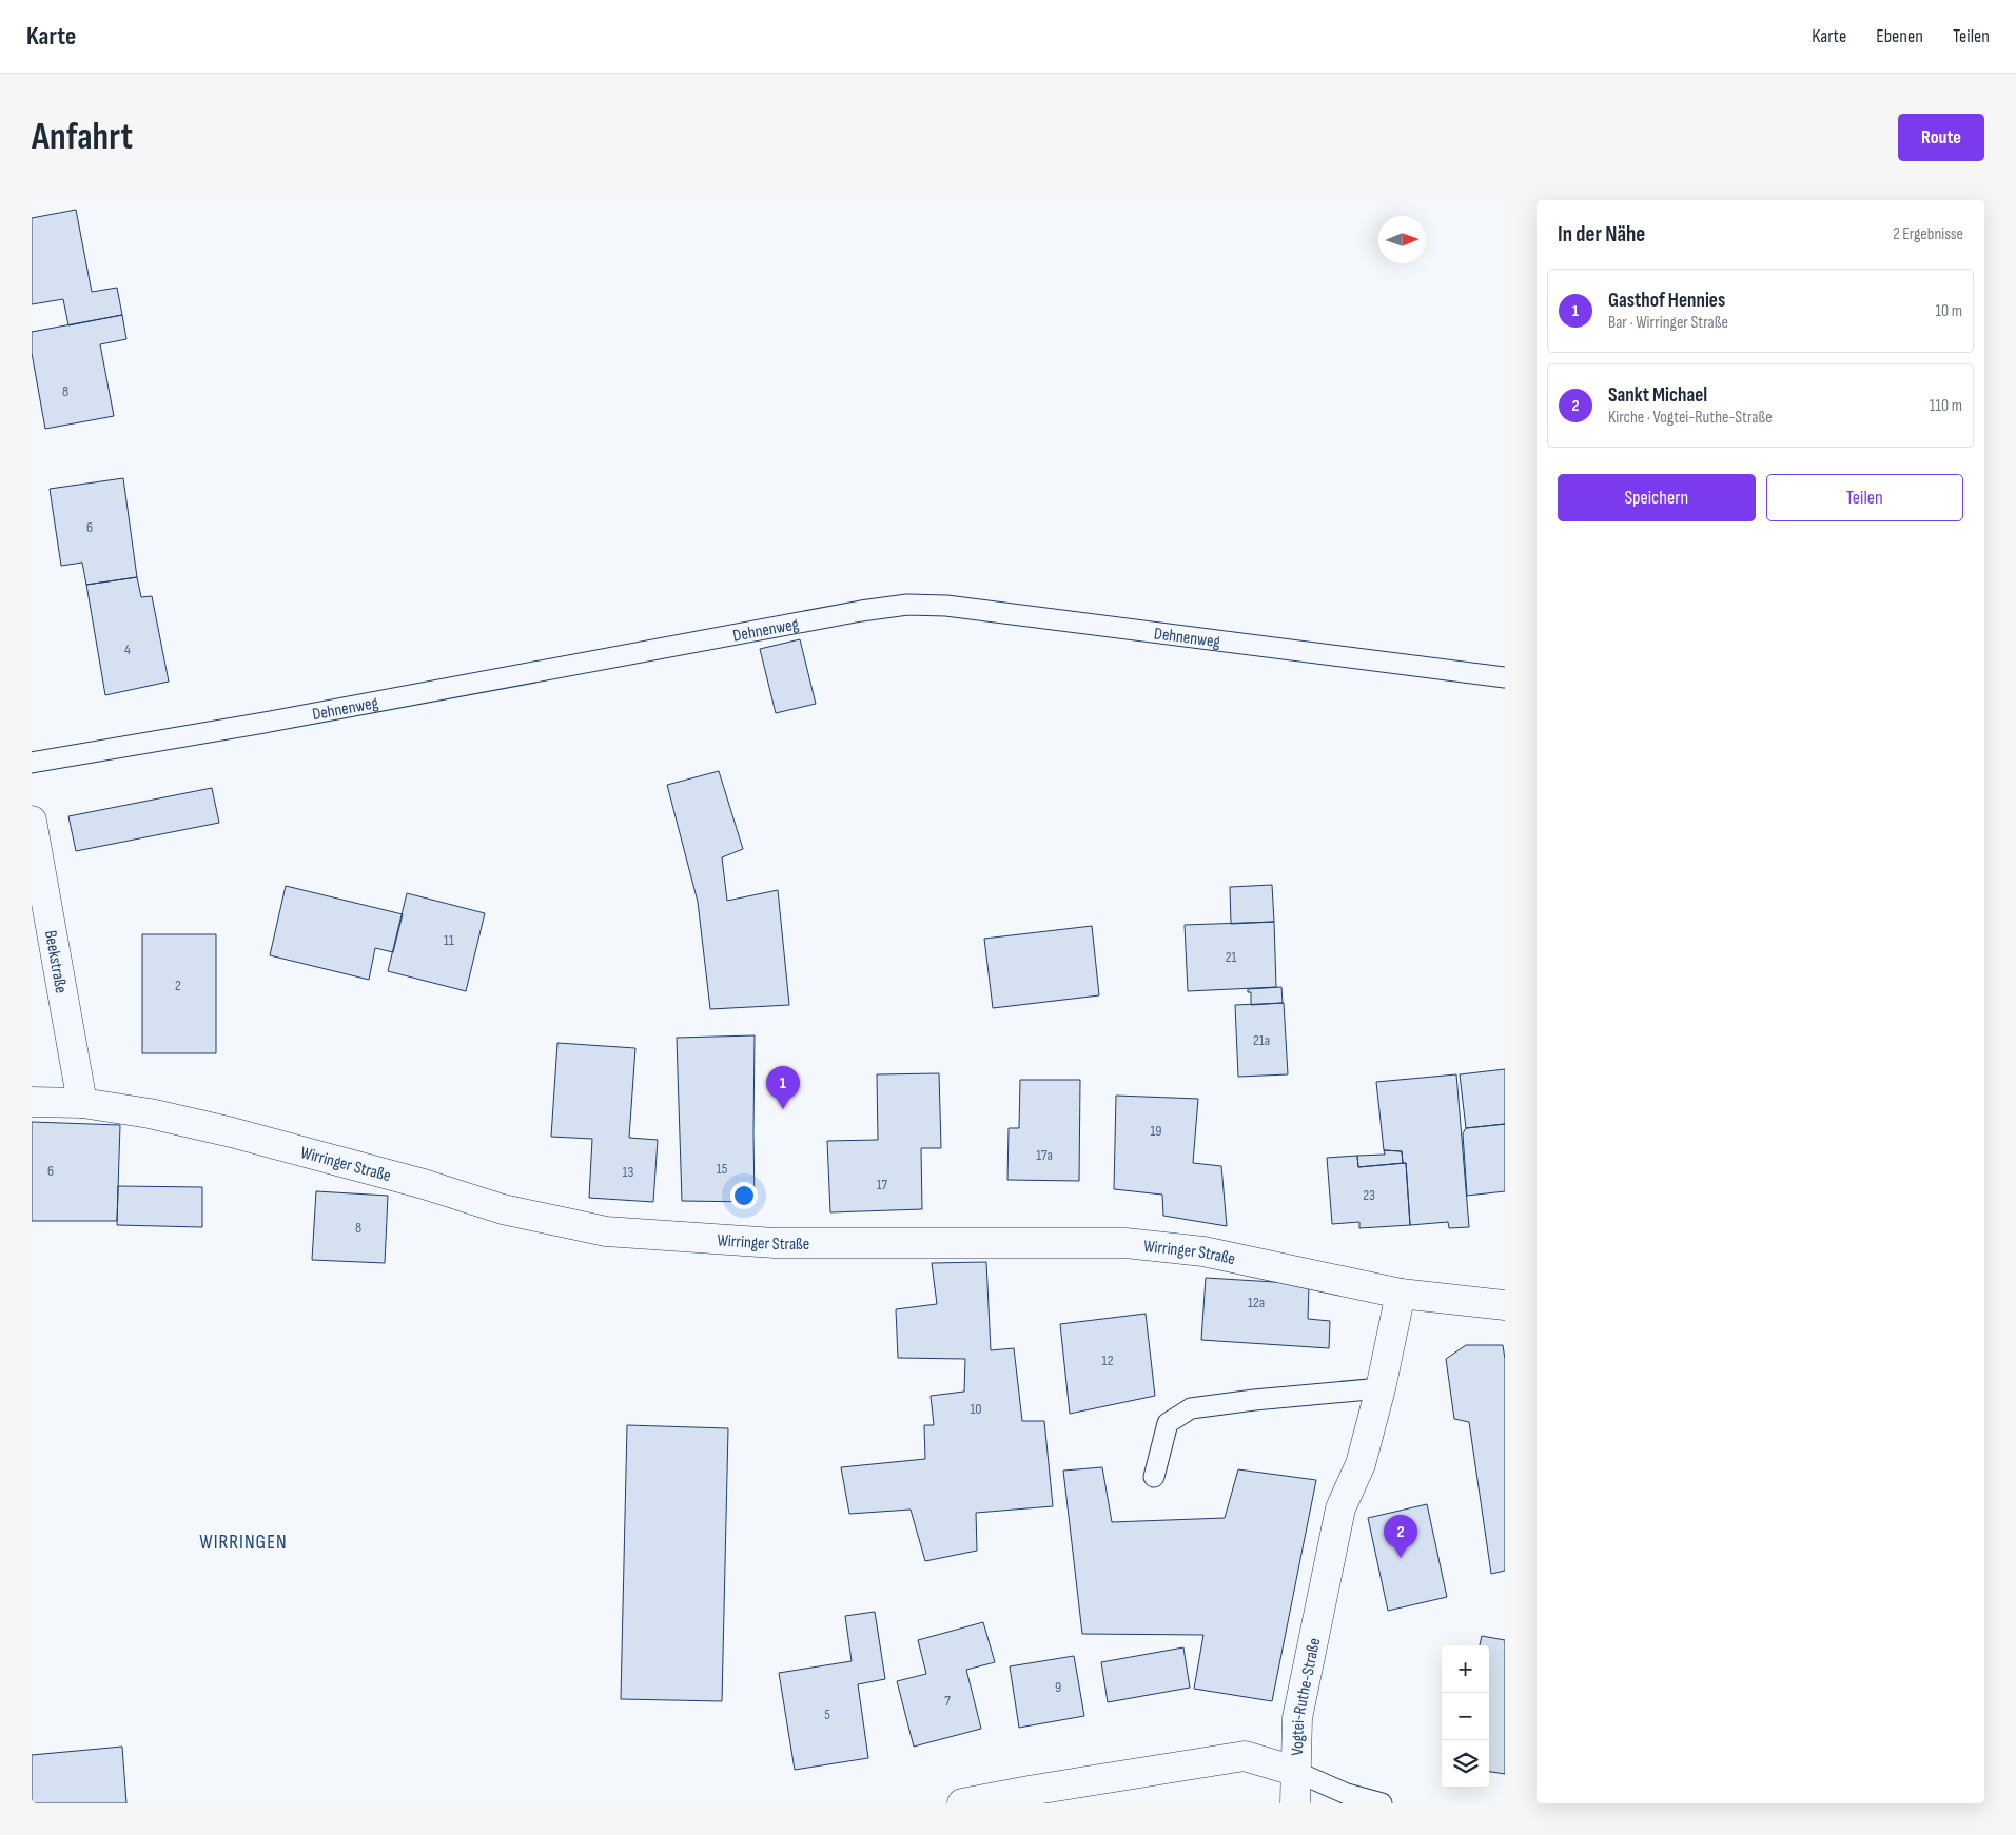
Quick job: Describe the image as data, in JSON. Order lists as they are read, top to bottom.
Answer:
{
  "streets": {
    "street": ["Beekstraße", "Wirringer Straße", "Vogtei-Ruthe-Straße"],
    "lane": ["Dehnenweg"]
  },
  "crossings": [
    ["Beekstraße", "Wirringer Straße"],
    ["Wirringer Straße", "Vogtei-Ruthe-Straße"]
  ],
  "districts": ["WIRRINGEN"],
  "house_numbers": [
    "8",
    "6",
    "4",
    "11",
    "21",
    "2",
    "21a",
    "19",
    "17a",
    "15",
    "6",
    "13",
    "17",
    "23",
    "8",
    "12a",
    "12",
    "10",
    "9",
    "7",
    "5"
  ],
  "north": "right",
  "page": {
    "header": "Karte",
    "nav": ["Karte", "Ebenen", "Teilen"],
    "buttons": [
      "Route",
      ["Speichern", "Teilen"]
    ],
    "title": "Anfahrt",
    "heading": ["In der Nähe", "2 Ergebnisse"],
    "list": [
      {
        "mark": "1",
        "name": "Gasthof Hennies",
        "note": "Bar · Wirringer Straße",
        "value": "10 m"
      },
      {
        "mark": "2",
        "name": "Sankt Michael",
        "note": "Kirche · Vogtei-Ruthe-Straße",
        "value": "110 m"
      }
    ],
    "pins": ["1", "2"],
    "map_buttons": ["+", "−"]
  }
}
